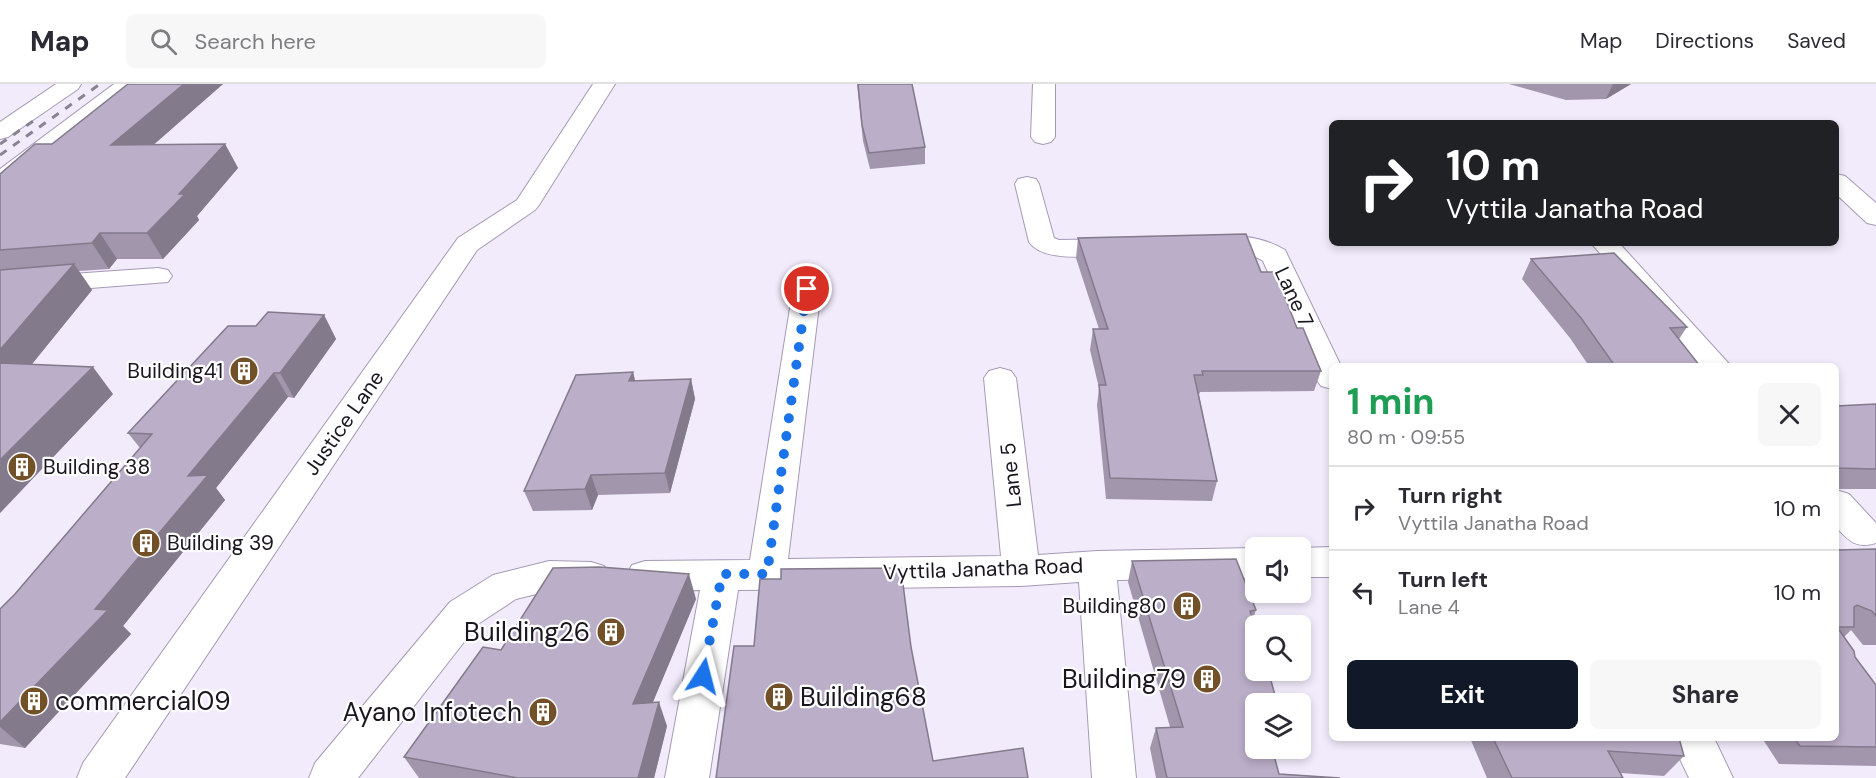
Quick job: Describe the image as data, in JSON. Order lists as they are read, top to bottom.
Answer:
{
  "streets": {
    "street": [
      "Lane 7",
      "Justice Lane",
      "Lane 5",
      "Vyttila Janatha Road"
    ]
  },
  "crossings": [
    ["Lane 5", "Vyttila Janatha Road"]
  ],
  "places": {
    "building": [
      "Building41",
      "Building 38",
      "Building 39",
      "Building80",
      "Building26",
      "Building79",
      "Building68",
      "commercial09",
      "Ayano Infotech"
    ]
  },
  "page": {
    "header": "Map",
    "search": "Search here",
    "nav": ["Map", "Directions", "Saved"],
    "turn": ["10 m", "Vyttila Janatha Road"],
    "heading": ["1 min", "80 m · 09:55"],
    "list": [
      {
        "name": "Turn right",
        "note": "Vyttila Janatha Road",
        "value": "10 m"
      },
      {
        "name": "Turn left",
        "note": "Lane 4",
        "value": "10 m"
      }
    ],
    "buttons": ["Exit", "Share"]
  }
}
